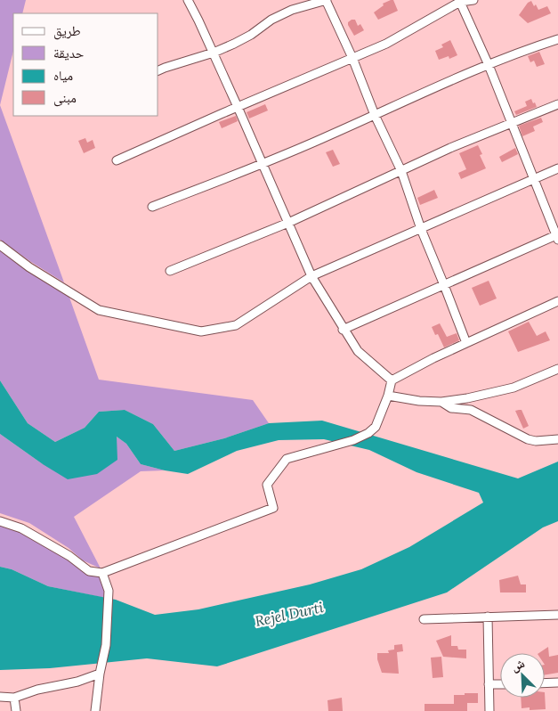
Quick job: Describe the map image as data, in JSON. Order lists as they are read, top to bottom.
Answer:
{
  "water": ["Rejel Durti"],
  "legend": [
    "طريق",
    "حديقة",
    "مياه",
    "مبنى"
  ],
  "north": "top left"
}
